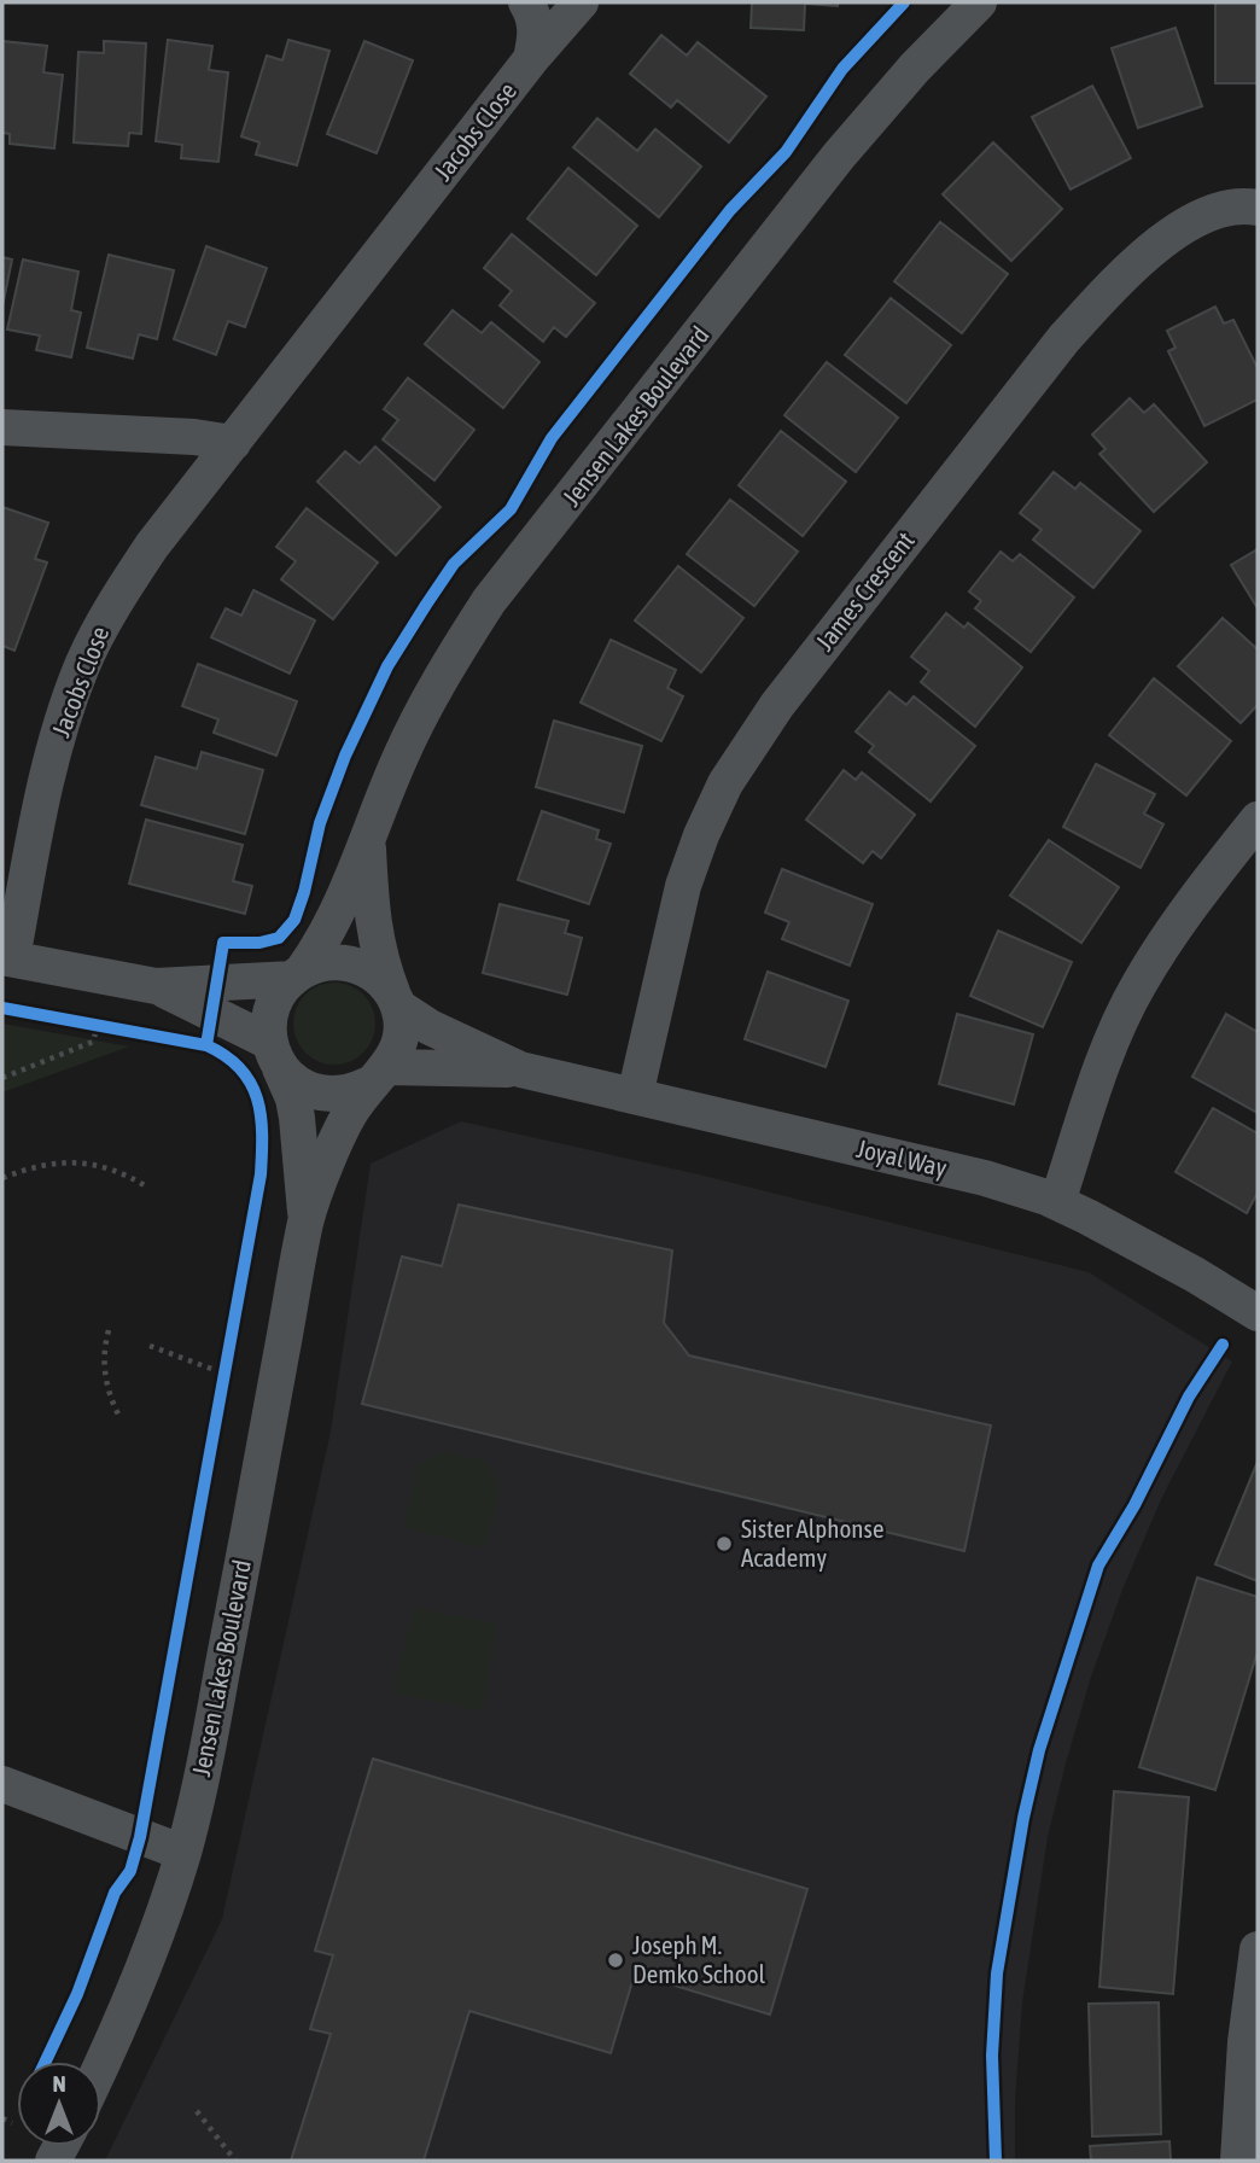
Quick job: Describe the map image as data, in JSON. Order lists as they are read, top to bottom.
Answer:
{
  "streets": {
    "street": [
      "Jacobs Close",
      "Jensen Lakes Boulevard",
      "James Crescent",
      "Joyal Way"
    ]
  },
  "crossings": [
    ["Jensen Lakes Boulevard", "Joyal Way"],
    ["James Crescent", "Joyal Way"]
  ],
  "places": ["Sister Alphonse Academy", "Joseph M. Demko School"],
  "north": "top"
}
